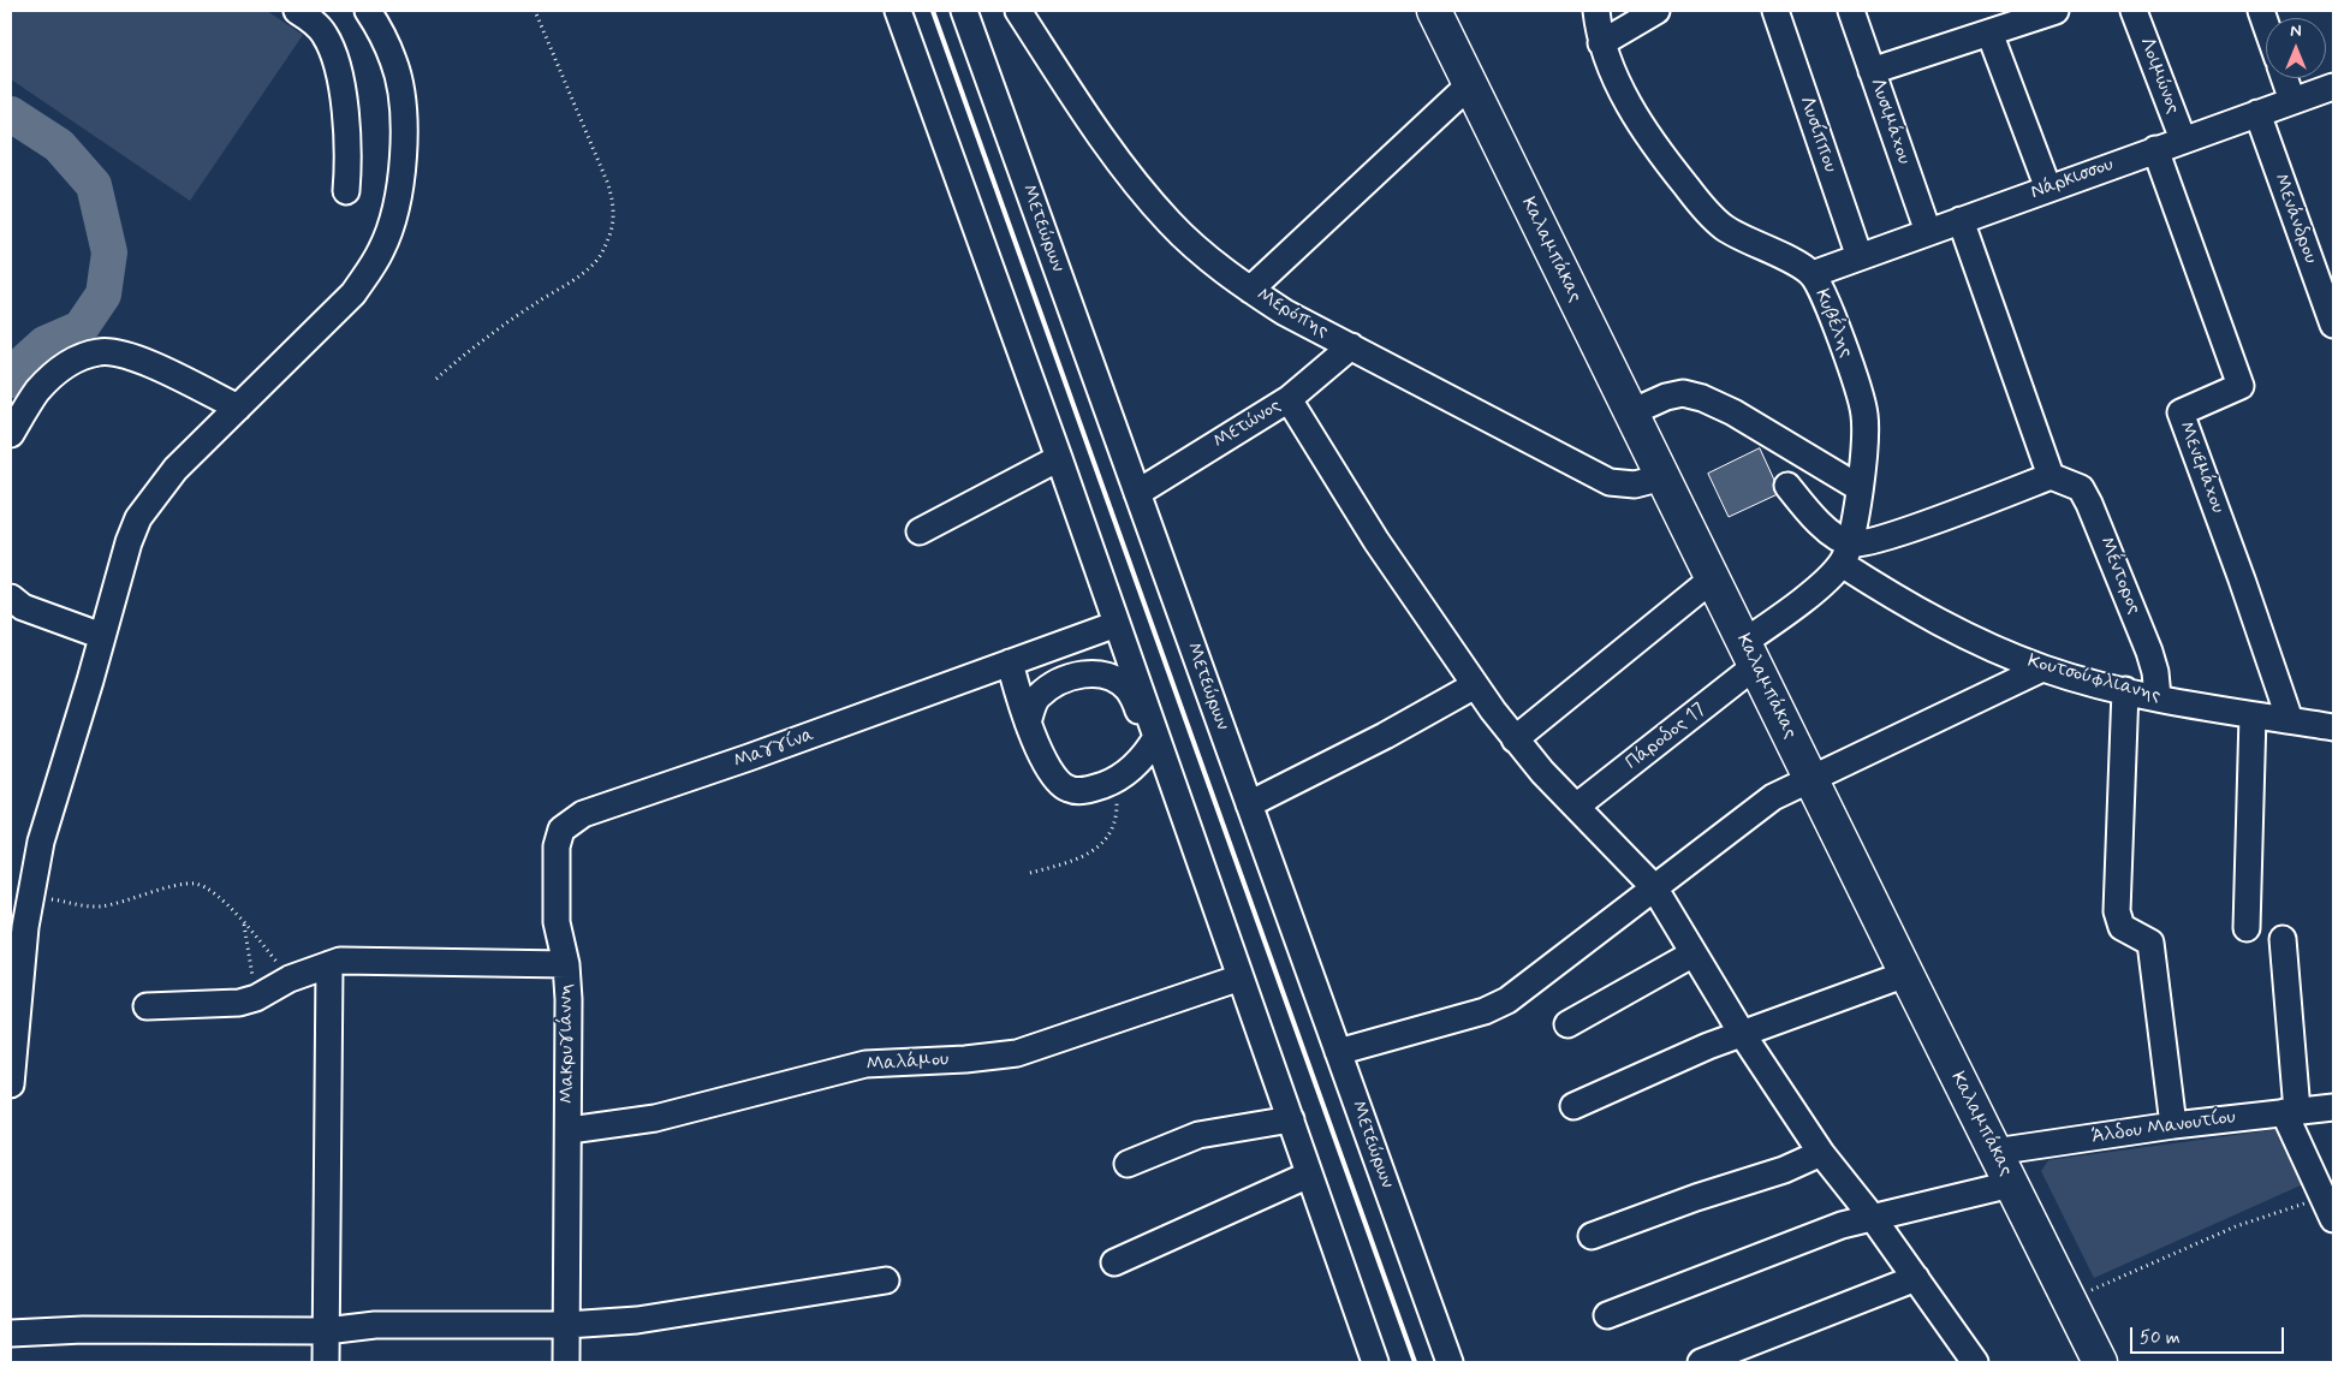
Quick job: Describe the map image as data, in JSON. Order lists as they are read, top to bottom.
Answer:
{
  "streets": {
    "main road": ["Καλαμπάκας"],
    "street": [
      "Λοιμώνος",
      "Λυσιμάχου",
      "Λυσίππου",
      "Νάρκισσου",
      "Μενάνδρου",
      "Μετεώρων",
      "Μερόπης",
      "Κυβέλης",
      "Μετώνος",
      "Μενεμάχου",
      "Μέντορος",
      "Κουτσούφλιανης",
      "Πάροδος 17",
      "Μαγγίνα",
      "Μακρυγιάννη",
      "Μαλάμου",
      "Άλδου Μανουτίου"
    ]
  },
  "crossings": [
    ["Λοιμώνος", "Νάρκισσου"],
    ["Λυσιμάχου", "Νάρκισσου"],
    ["Λυσίππου", "Νάρκισσου"],
    ["Νάρκισσου", "Μενάνδρου"],
    ["Νάρκισσου", "Κυβέλης"],
    ["Νάρκισσου", "Μενεμάχου"],
    ["Μετεώρων", "Μετώνος"],
    ["Καλαμπάκας", "Μερόπης"],
    ["Καλαμπάκας", "Πάροδος 17"],
    ["Καλαμπάκας", "Άλδου Μανουτίου"],
    ["Μερόπης", "Μετώνος"],
    ["Κυβέλης", "Κουτσούφλιανης"],
    ["Μενεμάχου", "Κουτσούφλιανης"],
    ["Μέντορος", "Κουτσούφλιανης"],
    ["Μαγγίνα", "Μακρυγιάννη"],
    ["Μακρυγιάννη", "Μαλάμου"]
  ],
  "scale_bar": "50 m",
  "north": "top"
}
